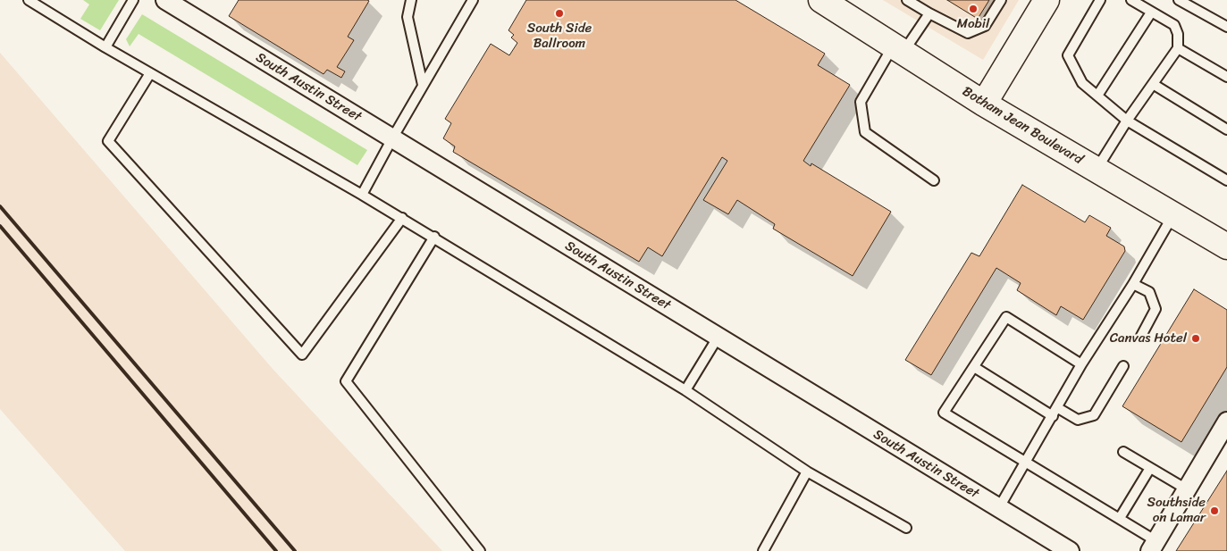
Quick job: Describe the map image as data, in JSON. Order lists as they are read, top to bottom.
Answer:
{
  "streets": {
    "main road": ["Botham Jean Boulevard"],
    "street": ["South Austin Street"]
  },
  "places": [
    "Mobil",
    "South Side Ballroom",
    "Canvas Hotel",
    "Southside on Lamar"
  ]
}
